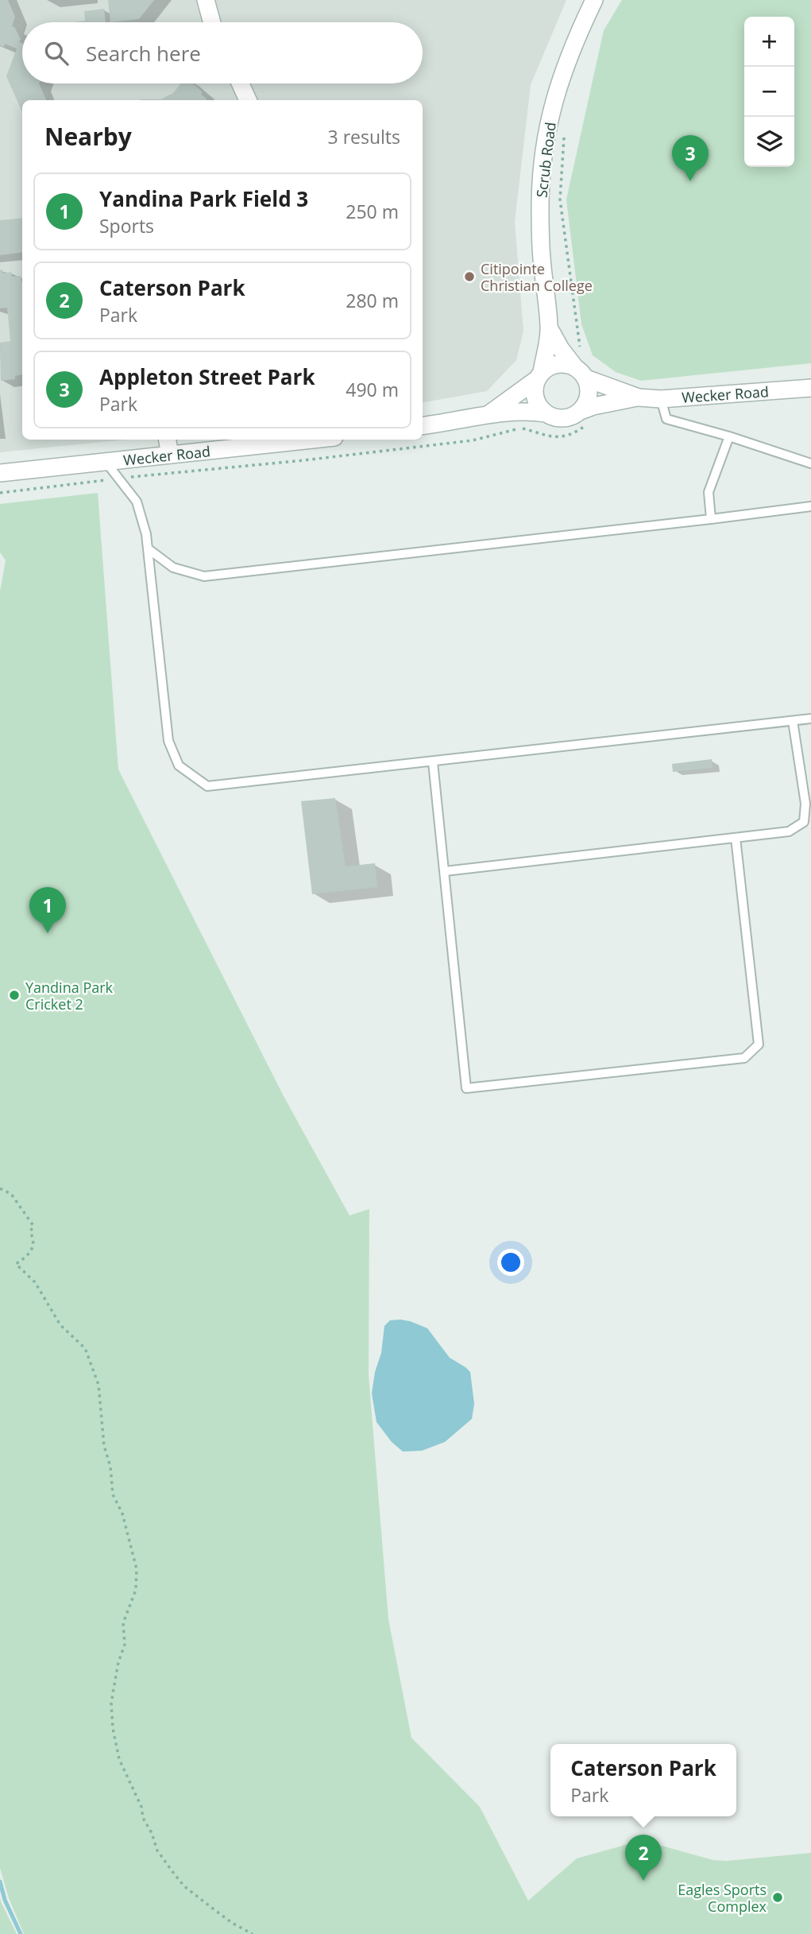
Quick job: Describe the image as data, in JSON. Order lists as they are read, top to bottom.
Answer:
{
  "streets": {
    "street": ["Scrub Road", "Wecker Road"]
  },
  "crossings": [
    ["Scrub Road", "Wecker Road"]
  ],
  "places": ["Citipointe Christian College", "Yandina Park Cricket 2", "Eagles Sports Complex"],
  "page": {
    "map_buttons": ["+", "−"],
    "search": "Search here",
    "heading": ["Nearby", "3 results"],
    "pins": ["3", "1", "2"],
    "list": [
      {
        "mark": "1",
        "name": "Yandina Park Field 3",
        "note": "Sports",
        "value": "250 m"
      },
      {
        "mark": "2",
        "name": "Caterson Park",
        "note": "Park",
        "value": "280 m"
      },
      {
        "mark": "3",
        "name": "Appleton Street Park",
        "note": "Park",
        "value": "490 m"
      }
    ],
    "popup": ["Caterson Park", "Park"]
  }
}
